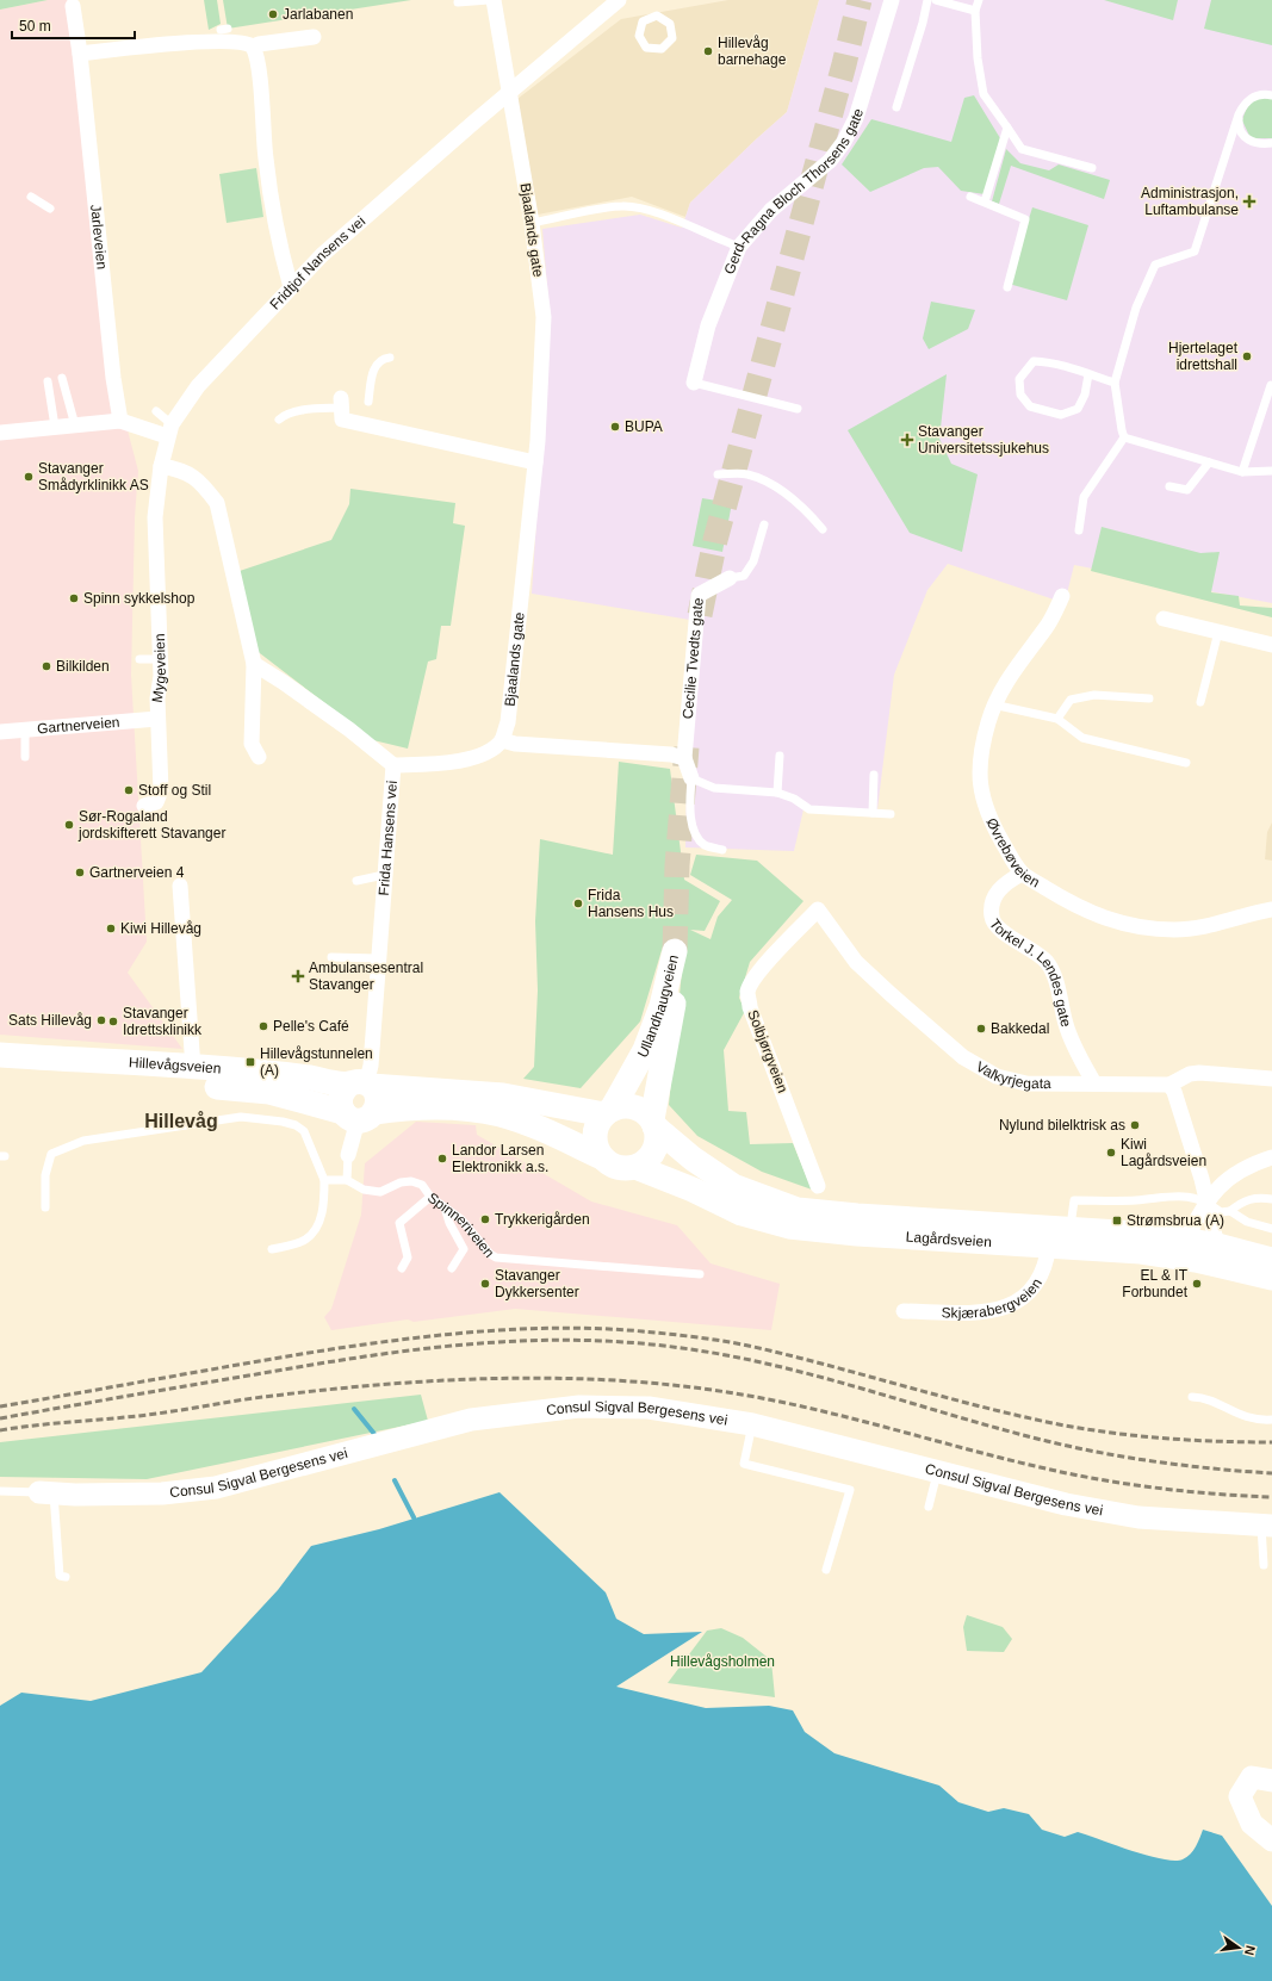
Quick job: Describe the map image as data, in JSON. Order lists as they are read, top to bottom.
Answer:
{
  "streets": {
    "main road": ["Ullandhaugveien", "Hillevågsveien", "Lagårdsveien"],
    "street": [
      "Gerd-Ragna Bloch Thorsens gate",
      "Bjaalands gate",
      "Jarleveien",
      "Fridtjof Nansens vei",
      "Cecilie Tvedts gate",
      "Mygeveien",
      "Gartnerveien",
      "Frida Hansens vei",
      "Øvrebøveien",
      "Torkel J. Lendes gate",
      "Solbjørgveien",
      "Valkyrjegata",
      "Skjærabergveien",
      "Consul Sigval Bergesens vei"
    ],
    "lane": ["Spinneriveien"]
  },
  "crossings": [
    ["Bjaalands gate", "Fridtjof Nansens vei"],
    ["Fridtjof Nansens vei", "Mygeveien"],
    ["Mygeveien", "Gartnerveien"],
    ["Frida Hansens vei", "Hillevågsveien"],
    ["Øvrebøveien", "Torkel J. Lendes gate"],
    ["Torkel J. Lendes gate", "Valkyrjegata"],
    ["Ullandhaugveien", "Hillevågsveien"],
    ["Ullandhaugveien", "Lagårdsveien"],
    ["Solbjørgveien", "Valkyrjegata"],
    ["Hillevågsveien", "Lagårdsveien"],
    ["Lagårdsveien", "Skjærabergveien"]
  ],
  "districts": ["Hillevåg"],
  "parks": ["Hillevågsholmen"],
  "places": {
    "other": [
      "Jarlabanen",
      "Hillevåg barnehage",
      "Hjertelaget idrettshall",
      "BUPA",
      "Stavanger Smådyrklinikk AS",
      "Spinn sykkelshop",
      "Bilkilden",
      "Stoff og Stil",
      "Sør-Rogaland jordskifterett Stavanger",
      "Gartnerveien 4",
      "Frida Hansens Hus",
      "Kiwi Hillevåg",
      "Sats Hillevåg",
      "Stavanger Idrettsklinikk",
      "Pelle's Café",
      "Bakkedal",
      "Nylund bilelktrisk as",
      "Kiwi Lagårdsveien",
      "Landor Larsen Elektronikk a.s.",
      "Trykkerigården",
      "Stavanger Dykkersenter",
      "EL & IT Forbundet"
    ],
    "health": ["Administrasjon, Luftambulanse", "Stavanger Universitetssjukehus", "Ambulansesentral Stavanger"],
    "transit": ["Hillevågstunnelen (A)", "Strømsbrua (A)"]
  },
  "scale_bar": "50 m",
  "north": "right"
}
